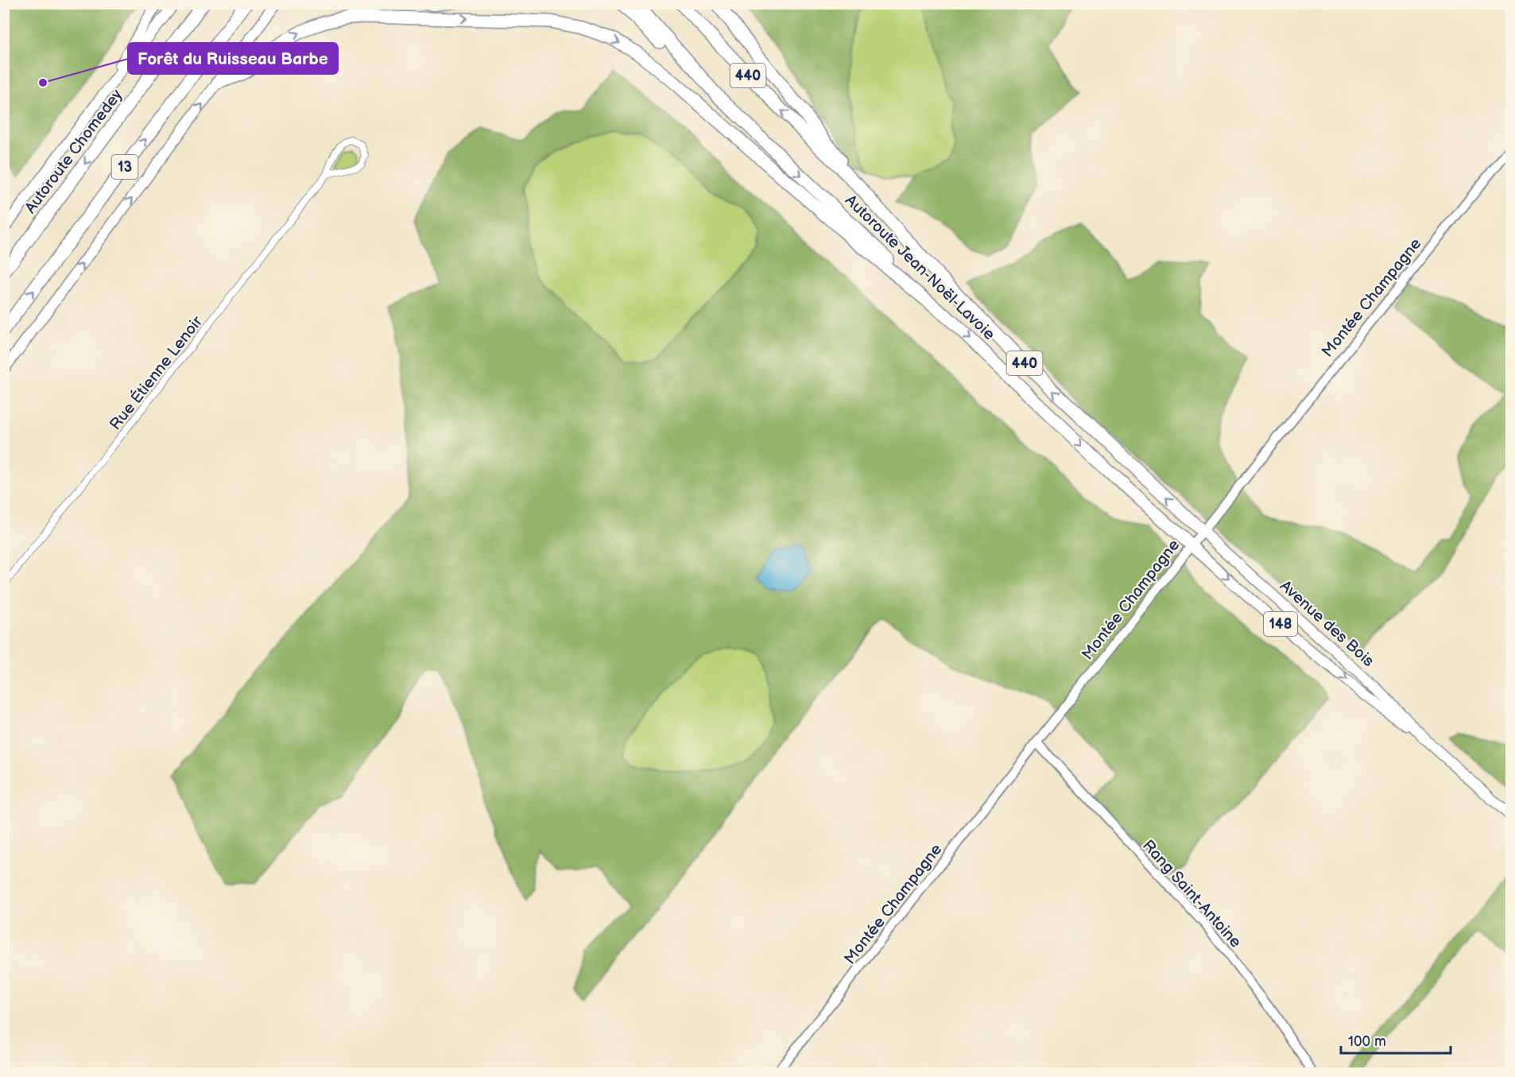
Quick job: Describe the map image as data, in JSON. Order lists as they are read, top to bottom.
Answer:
{
  "streets": {
    "highway": [
      "440",
      "Autoroute Chomedey",
      "13",
      "Autoroute Jean-Noël-Lavoie"
    ],
    "main road": ["Avenue des Bois", "148"],
    "street": ["Montée Champagne", "Rue Étienne Lenoir", "Rang Saint-Antoine"]
  },
  "crossings": [
    ["Autoroute Jean-Noël-Lavoie", "Montée Champagne"],
    ["Autoroute Jean-Noël-Lavoie", "Avenue des Bois"],
    ["Montée Champagne", "Avenue des Bois"],
    ["Montée Champagne", "Rang Saint-Antoine"]
  ],
  "places": ["Forêt du Ruisseau Barbe"],
  "scale_bar": "100 m"
}
